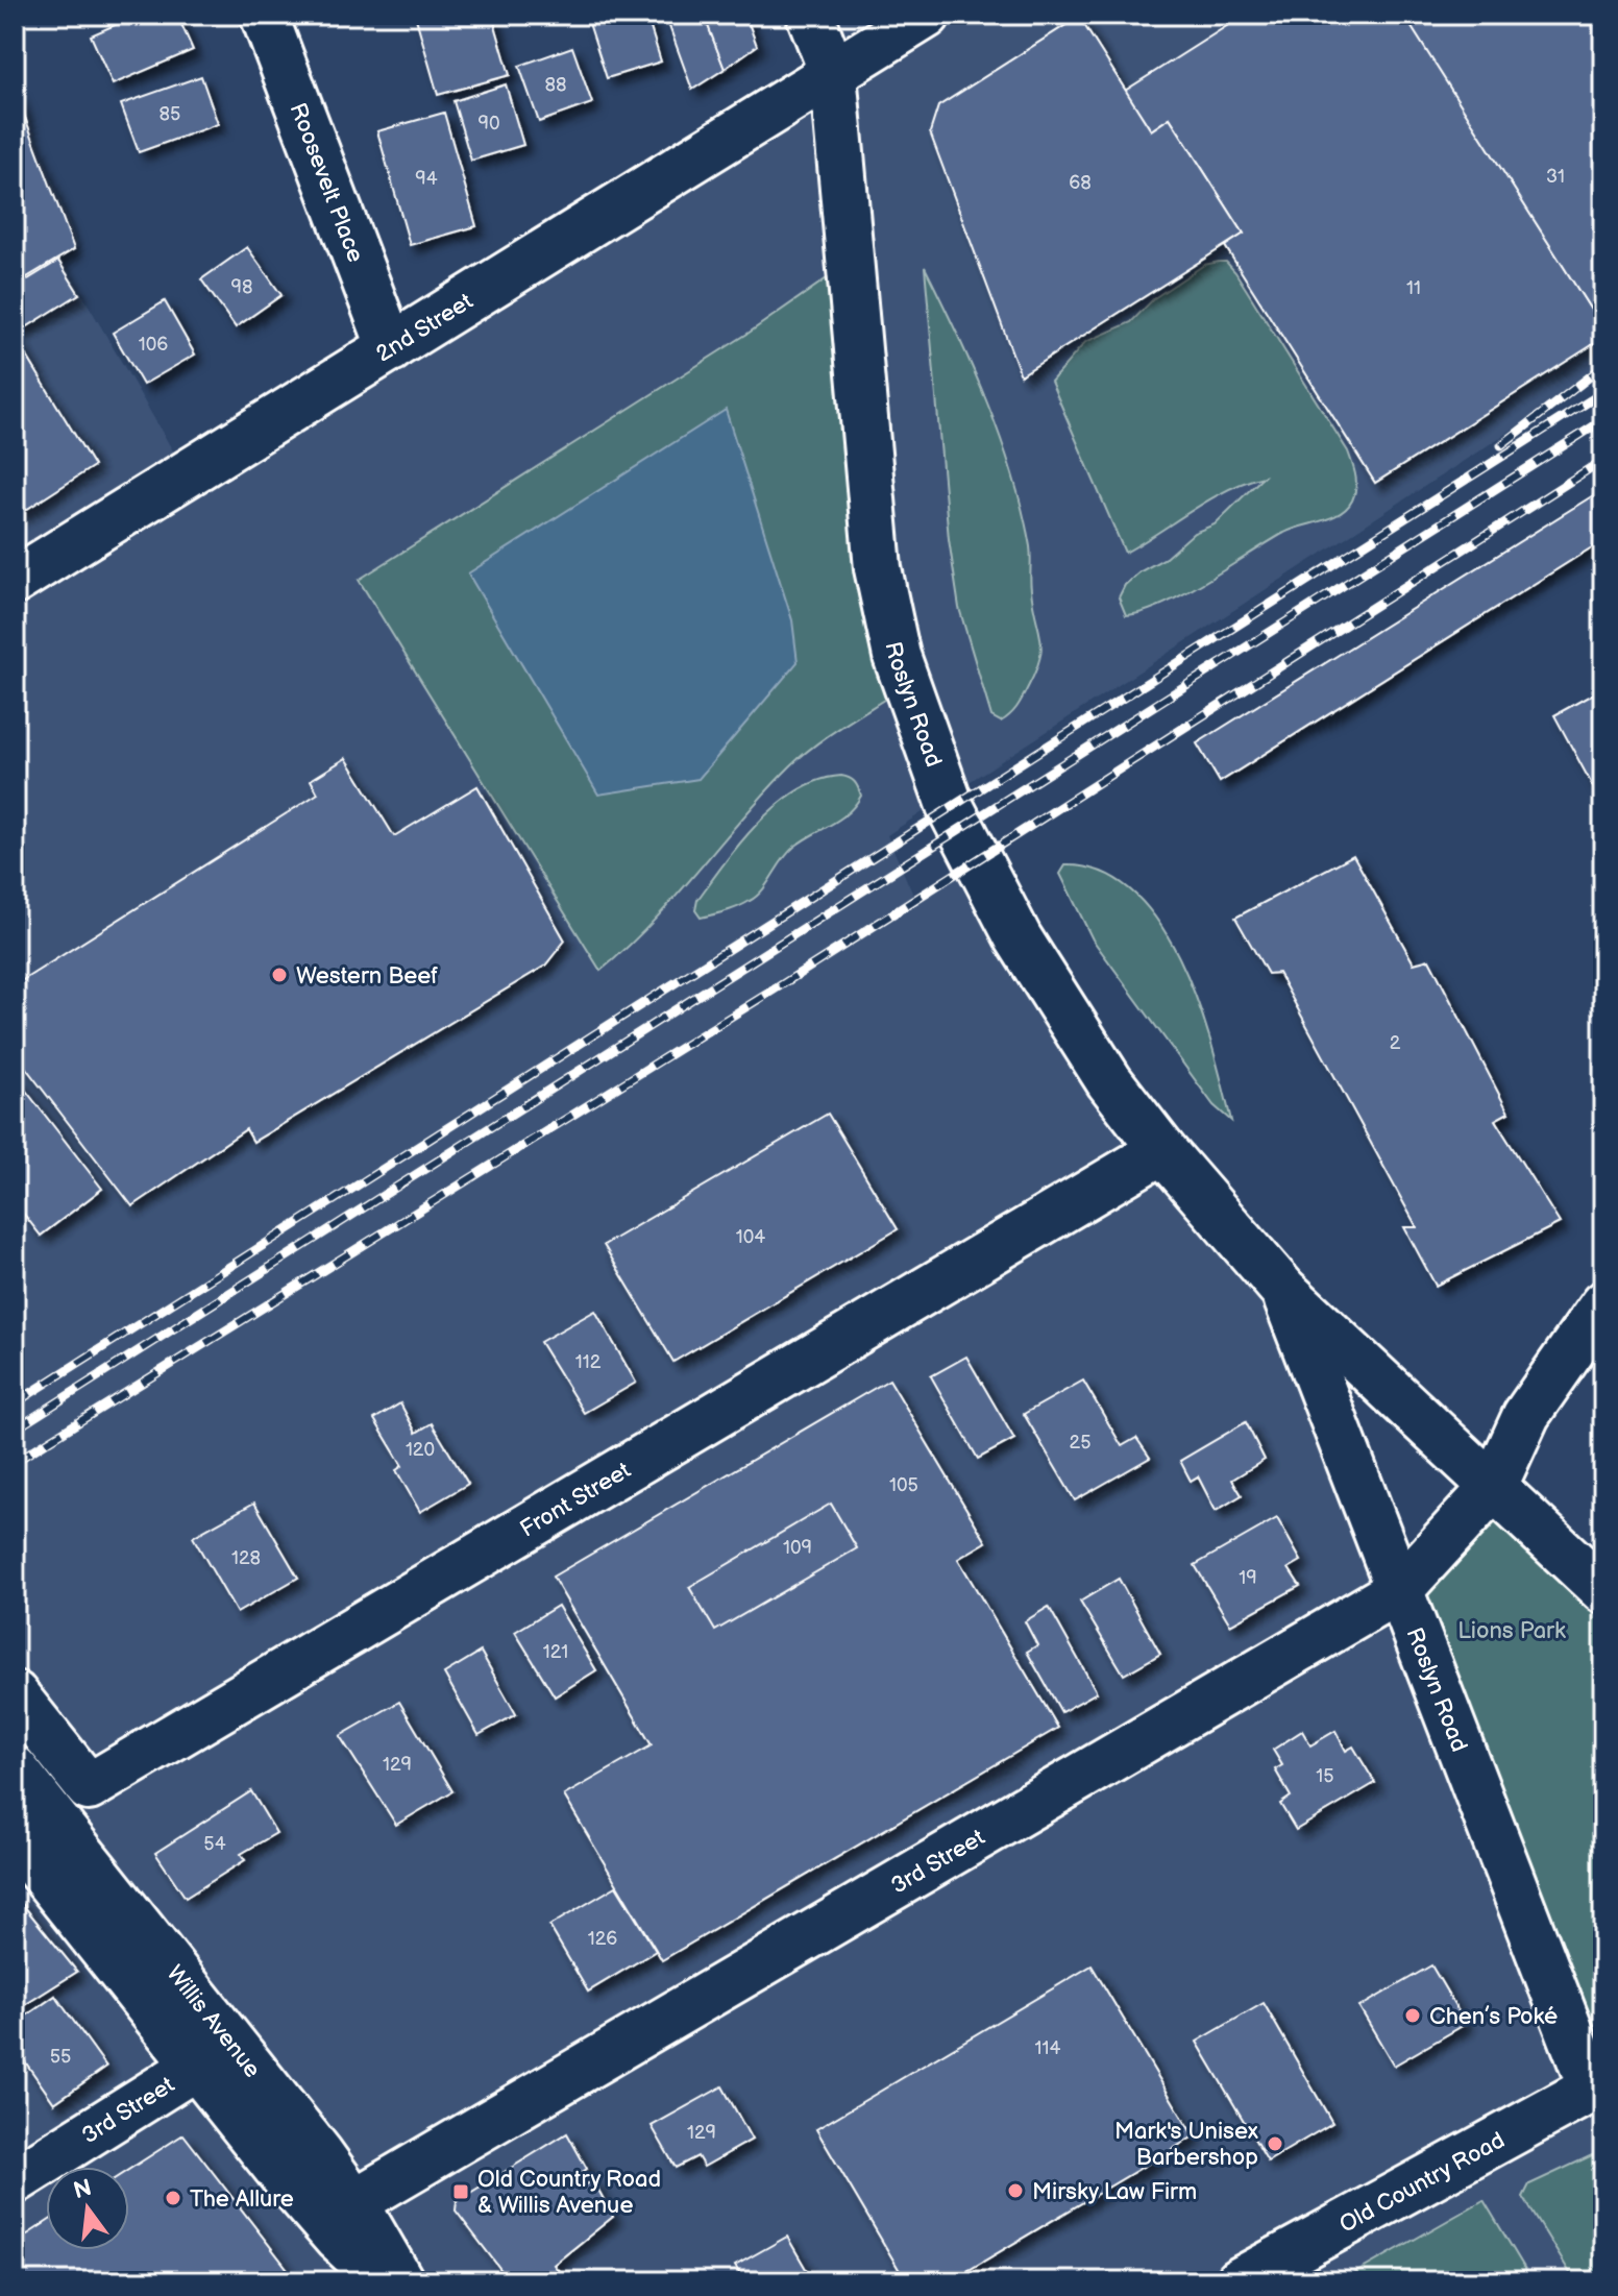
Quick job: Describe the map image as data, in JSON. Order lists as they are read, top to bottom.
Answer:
{
  "streets": {
    "street": [
      "Roosevelt Place",
      "2nd Street",
      "Roslyn Road",
      "Front Street",
      "3rd Street",
      "Willis Avenue",
      "Old Country Road"
    ]
  },
  "crossings": [
    ["Roosevelt Place", "2nd Street"],
    ["2nd Street", "Roslyn Road"],
    ["Roslyn Road", "Front Street"],
    ["Roslyn Road", "3rd Street"],
    ["Roslyn Road", "Old Country Road"],
    ["3rd Street", "Willis Avenue"]
  ],
  "parks": ["Lions Park"],
  "places": {
    "other": [
      "Western Beef",
      "Chen’s Poké",
      "Mark's Unisex Barbershop",
      "Mirsky Law Firm",
      "The Allure"
    ],
    "transit": ["Old Country Road & Willis Avenue"]
  },
  "house_numbers": [
    "88",
    "85",
    "90",
    "31",
    "94",
    "68",
    "98",
    "11",
    "106",
    "2",
    "104",
    "112",
    "25",
    "120",
    "105",
    "109",
    "128",
    "19",
    "121",
    "129",
    "15",
    "54",
    "126",
    "114",
    "55",
    "129"
  ],
  "north": "top"
}
